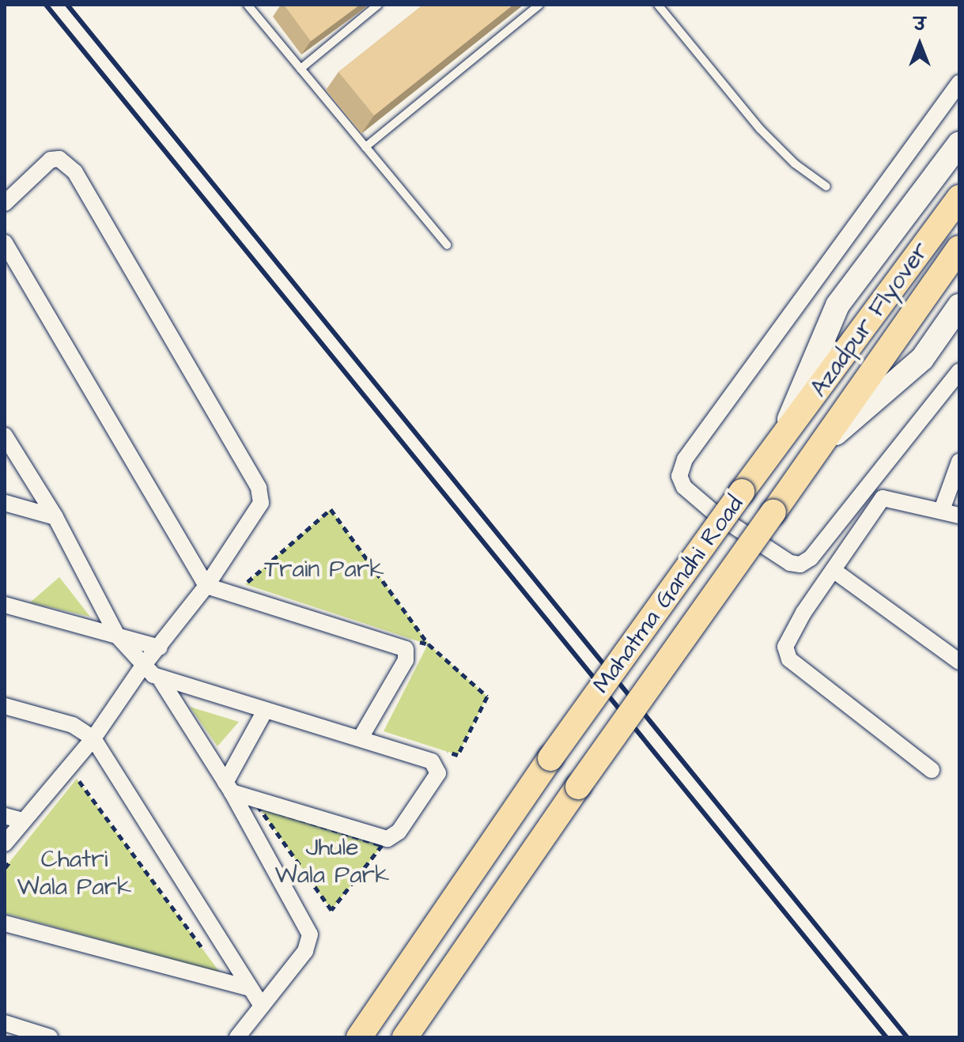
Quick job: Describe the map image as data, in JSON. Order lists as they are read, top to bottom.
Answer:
{
  "streets": {
    "main road": ["Azadpur Flyover", "Mahatma Gandhi Road"]
  },
  "crossings": [
    ["Azadpur Flyover", "Mahatma Gandhi Road"]
  ],
  "parks": ["Train Park", "Jhule Wala Park", "Chatri Wala Park"],
  "north": "top"
}
